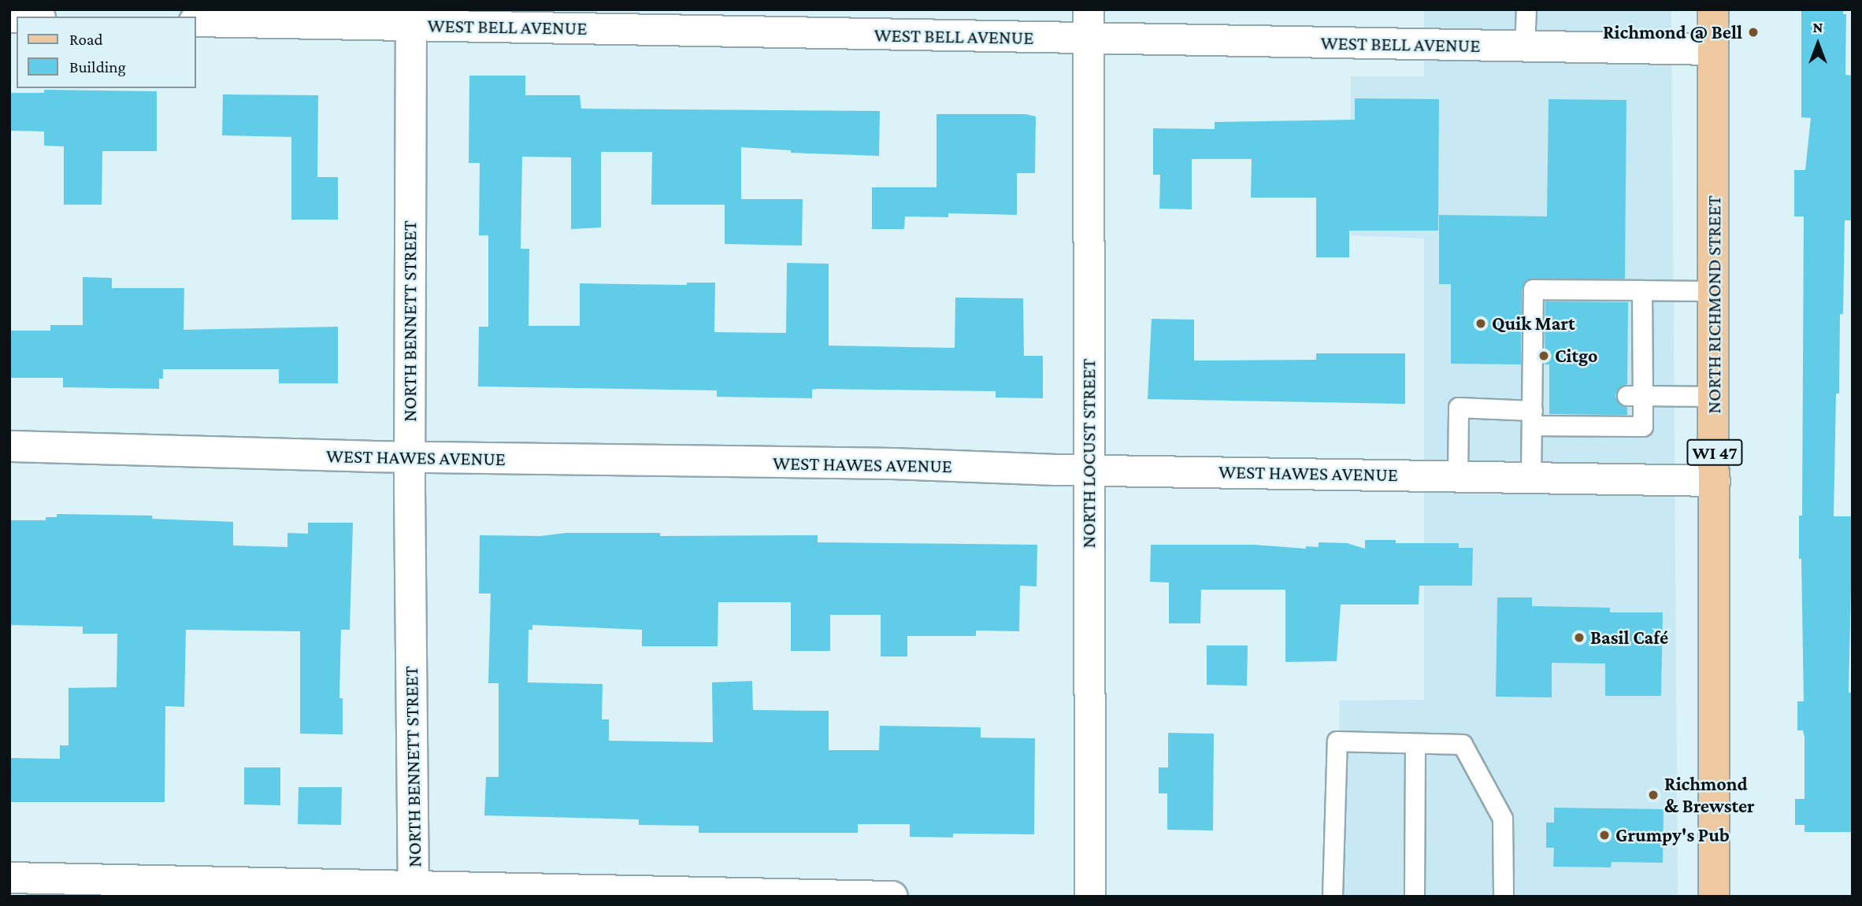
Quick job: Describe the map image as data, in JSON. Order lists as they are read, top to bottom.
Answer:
{
  "streets": {
    "main road": ["NORTH RICHMOND STREET", "WI 47"],
    "street": [
      "WEST BELL AVENUE",
      "NORTH BENNETT STREET",
      "NORTH LOCUST STREET",
      "WEST HAWES AVENUE"
    ]
  },
  "crossings": [
    ["WEST BELL AVENUE", "NORTH RICHMOND STREET"],
    ["WEST BELL AVENUE", "NORTH BENNETT STREET"],
    ["WEST BELL AVENUE", "NORTH LOCUST STREET"],
    ["NORTH RICHMOND STREET", "WEST HAWES AVENUE"],
    ["NORTH BENNETT STREET", "WEST HAWES AVENUE"],
    ["NORTH LOCUST STREET", "WEST HAWES AVENUE"]
  ],
  "places": [
    "Richmond @ Bell",
    "Quik Mart",
    "Citgo",
    "Basil Café",
    "Richmond & Brewster",
    "Grumpy's Pub"
  ],
  "legend": ["Road", "Building"],
  "north": "top"
}
